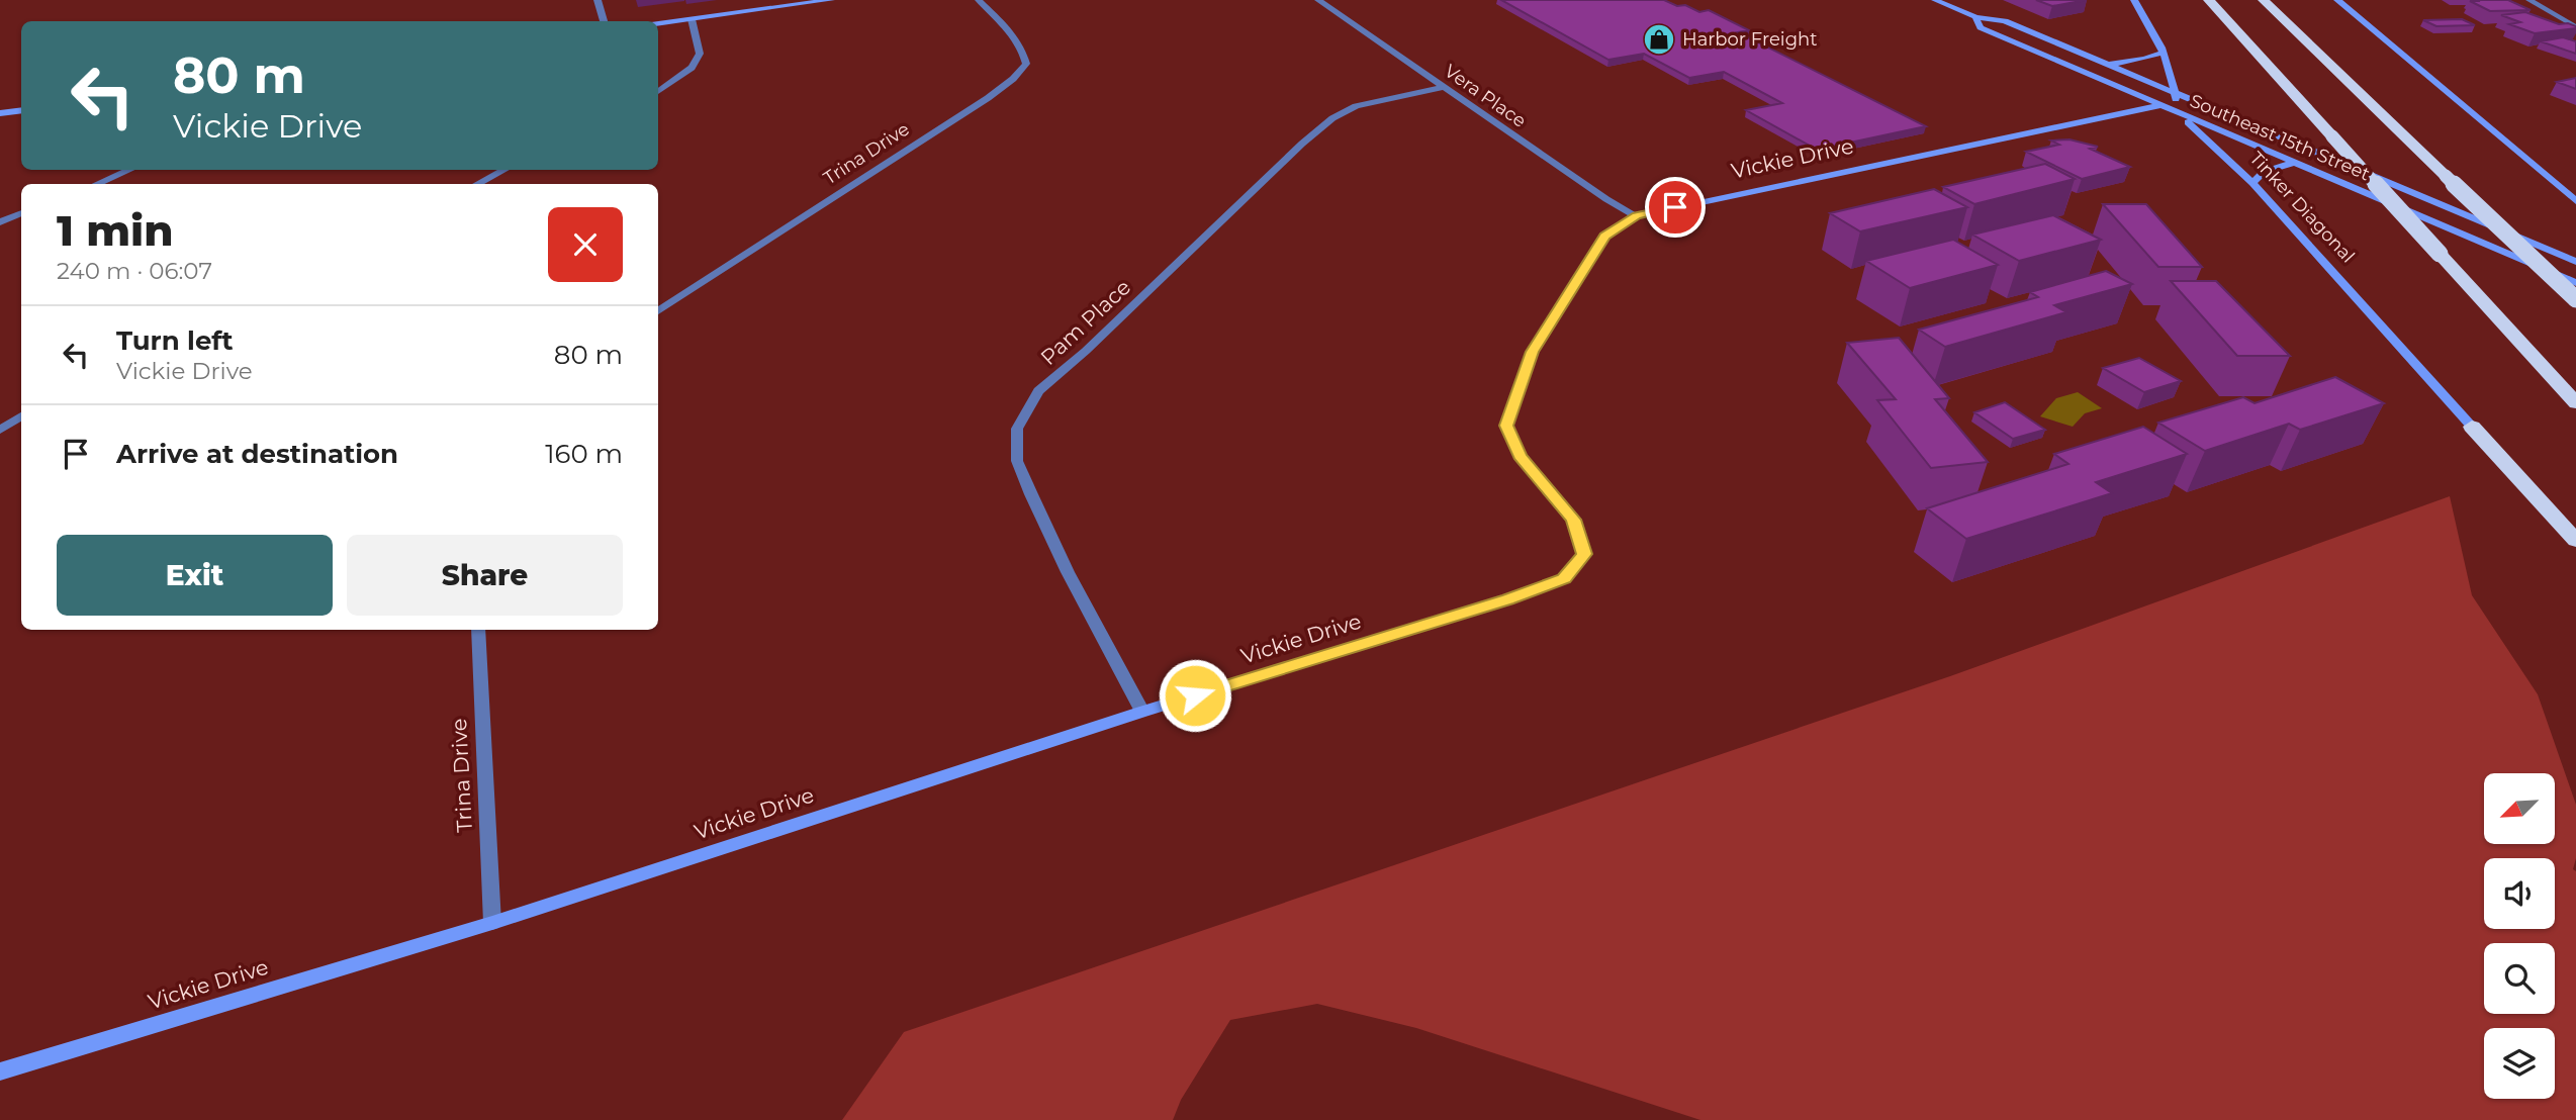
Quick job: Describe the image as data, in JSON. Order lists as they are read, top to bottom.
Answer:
{
  "streets": {
    "street": [
      "Vera Place",
      "Southeast 15th Street",
      "Trina Drive",
      "Vickie Drive",
      "Tinker Diagonal",
      "Pam Place"
    ]
  },
  "crossings": [
    ["Vera Place", "Vickie Drive"],
    ["Vera Place", "Pam Place"],
    ["Southeast 15th Street", "Vickie Drive"],
    ["Southeast 15th Street", "Tinker Diagonal"],
    ["Trina Drive", "Vickie Drive"],
    ["Vickie Drive", "Pam Place"]
  ],
  "places": {
    "shop": ["Harbor Freight"]
  },
  "north": "bottom left",
  "page": {
    "turn": ["80 m", "Vickie Drive"],
    "heading": ["1 min", "240 m · 06:07"],
    "list": [
      {
        "name": "Turn left",
        "note": "Vickie Drive",
        "value": "80 m"
      },
      {
        "name": "Arrive at destination",
        "value": "160 m"
      }
    ],
    "buttons": ["Exit", "Share"]
  }
}
